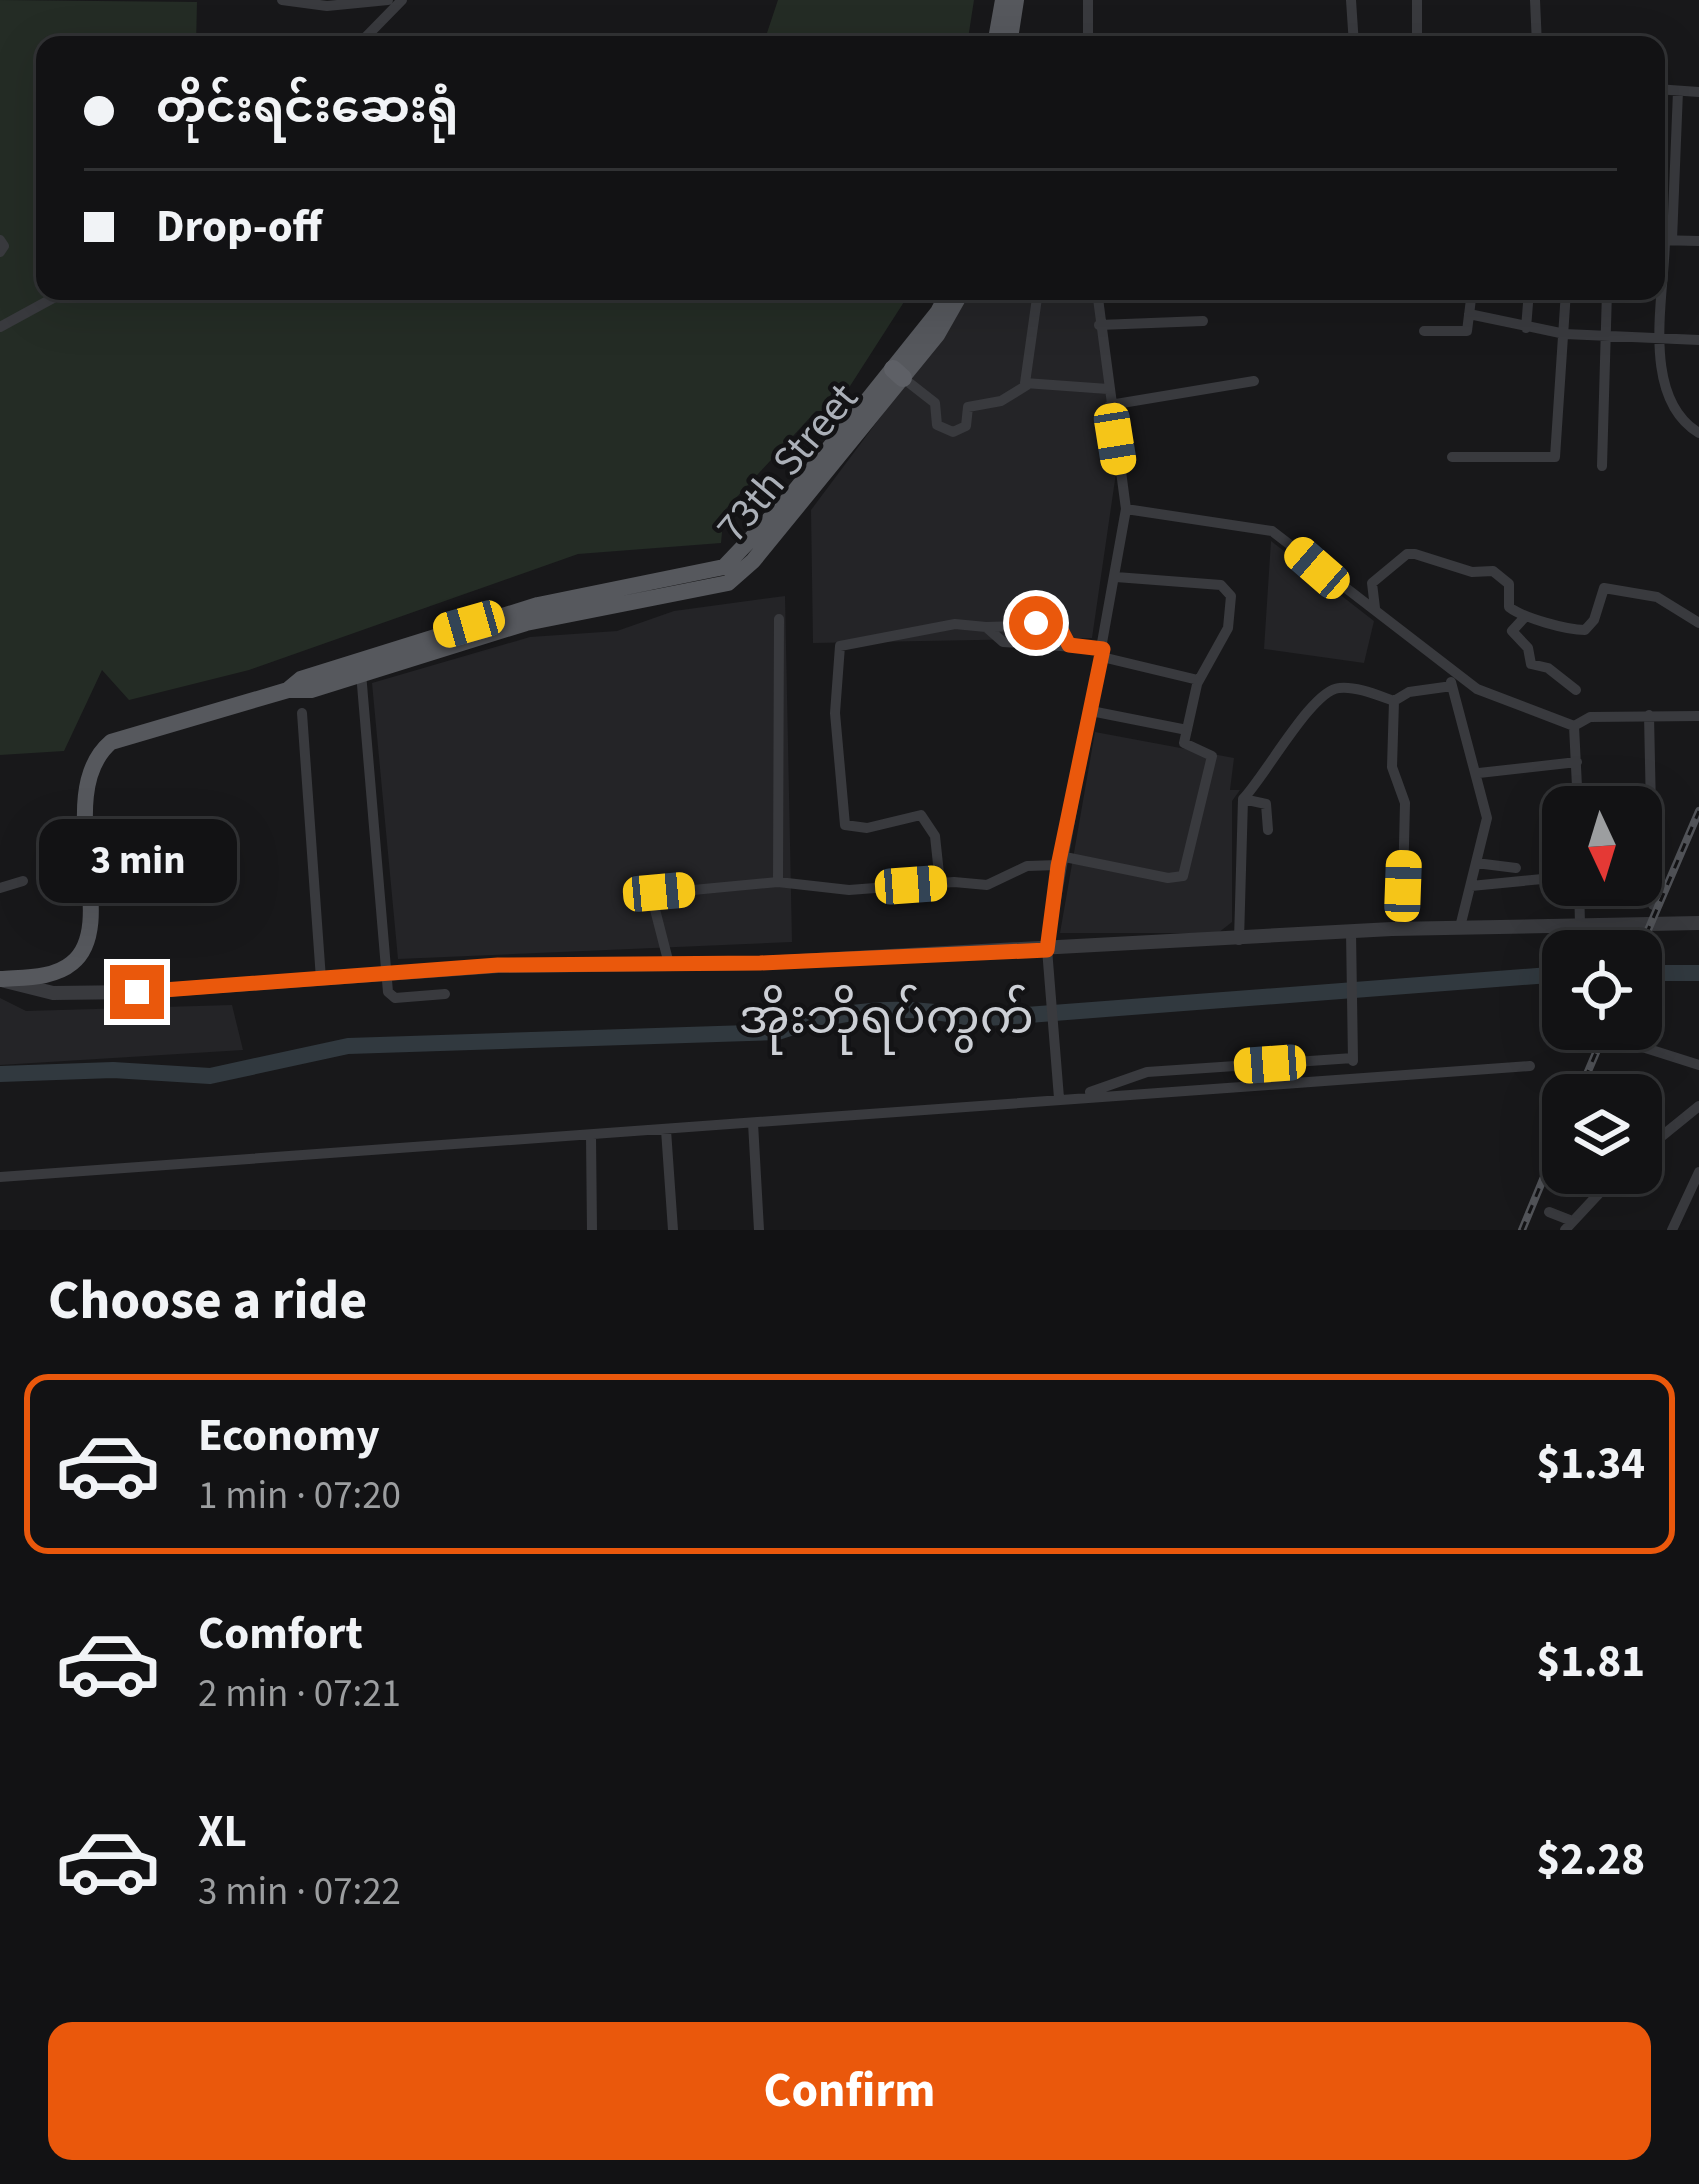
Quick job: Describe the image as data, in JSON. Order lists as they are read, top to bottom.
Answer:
{
  "streets": {
    "main road": ["73th Street"]
  },
  "districts": ["အိုးဘိုရပ်ကွက်"],
  "north": "bottom",
  "page": {
    "banner": ["တိုင်းရင်းဆေးရုံ", "Drop-off"],
    "bubble": "3 min",
    "heading": "Choose a ride",
    "list": [
      {
        "name": "Economy",
        "note": "1 min · 07:20",
        "value": "$1.34"
      },
      {
        "name": "Comfort",
        "note": "2 min · 07:21",
        "value": "$1.81"
      },
      {
        "name": "XL",
        "note": "3 min · 07:22",
        "value": "$2.28"
      }
    ],
    "buttons": "Confirm"
  }
}
